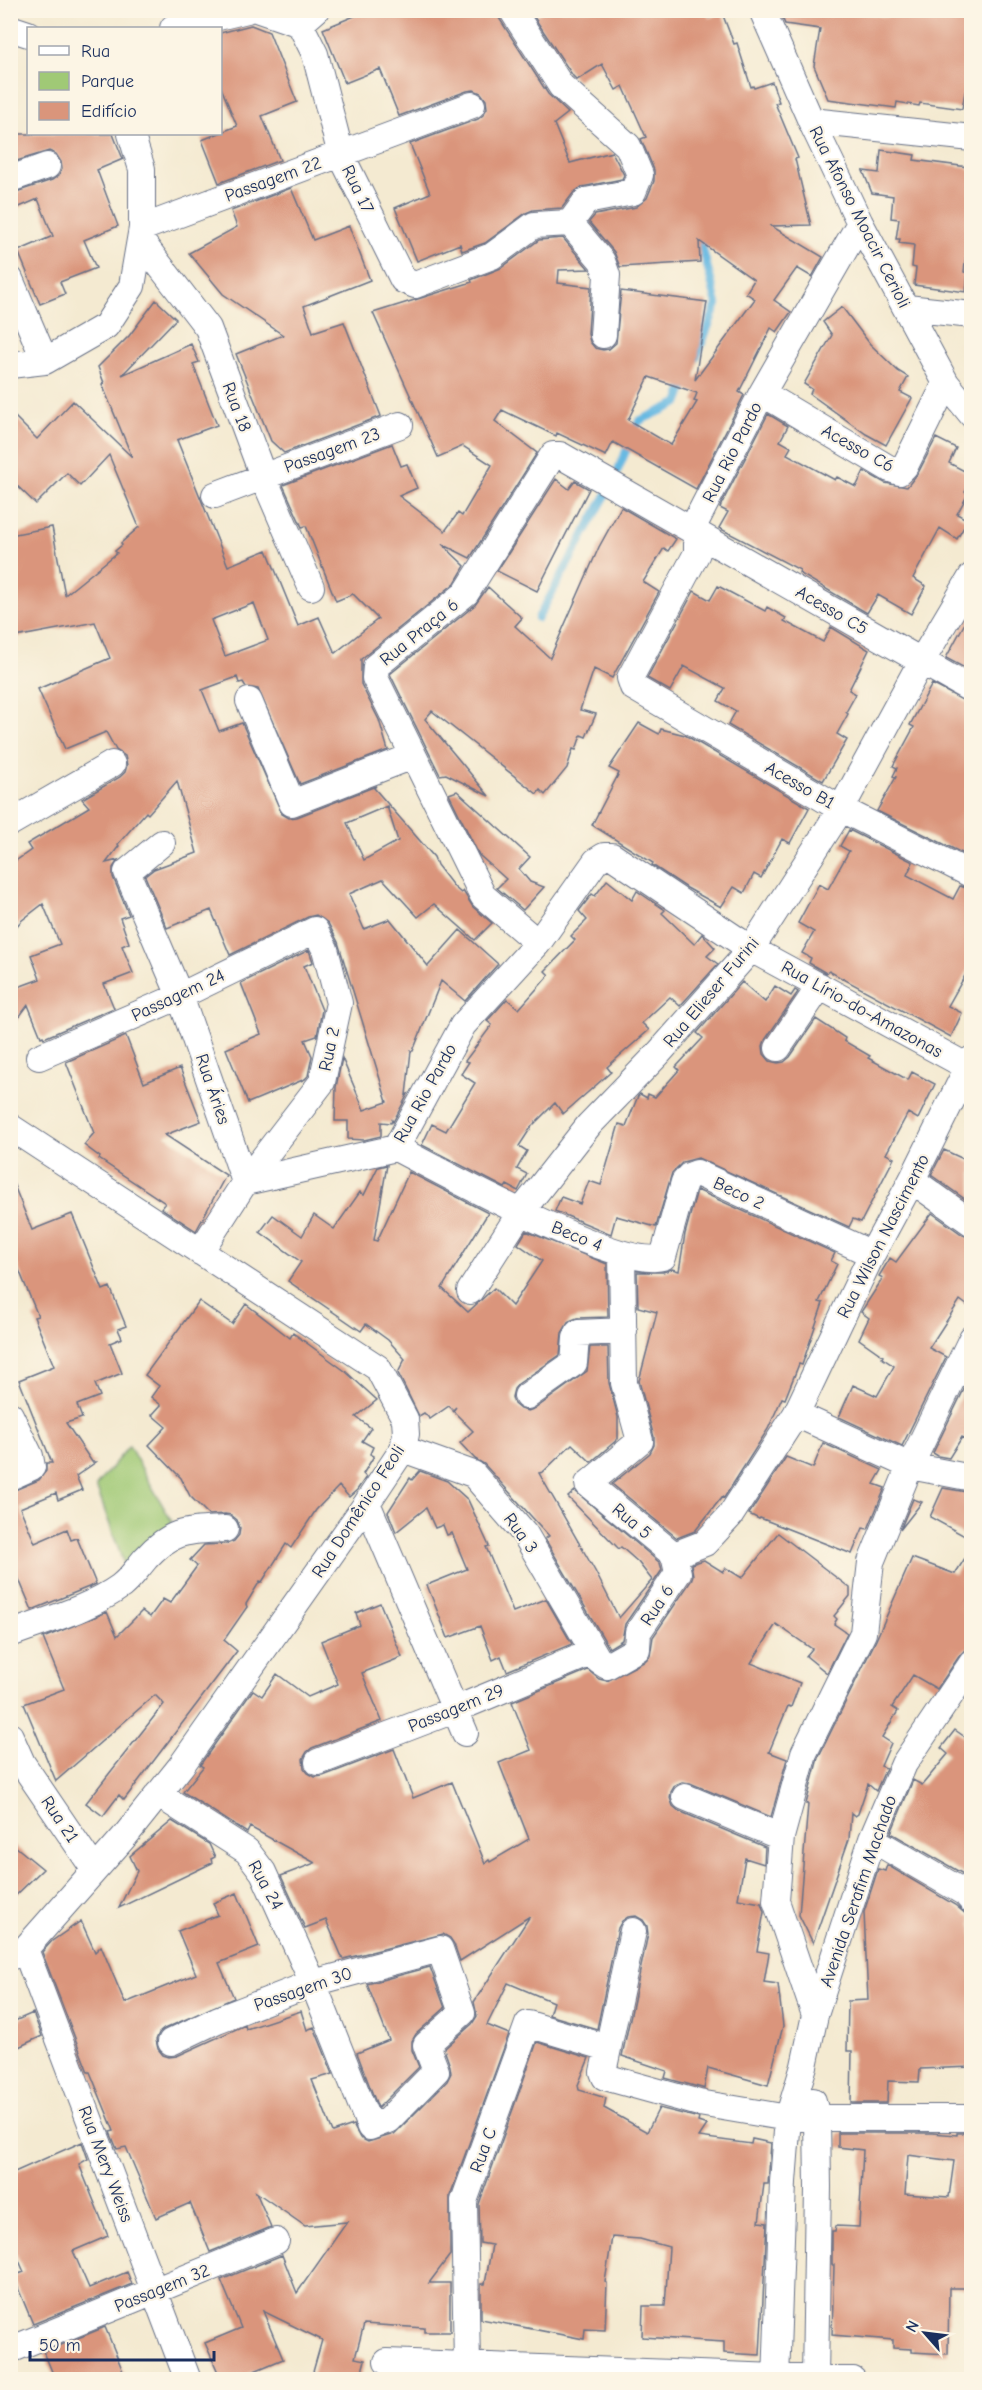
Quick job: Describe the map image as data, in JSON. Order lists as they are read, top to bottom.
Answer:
{
  "streets": {
    "street": [
      "Passagem 22",
      "Rua 17",
      "Rua Afonso Moacir Cerioli",
      "Rua 18",
      "Acesso C6",
      "Passagem 23",
      "Rua Rio Pardo",
      "Acesso C5",
      "Rua Praça 6",
      "Acesso B1",
      "Rua Elieser Furini",
      "Passagem 24",
      "Rua Lírio-do-Amazonas",
      "Rua 2",
      "Rua Áries",
      "Beco 2",
      "Beco 4",
      "Rua Wilson Nascimento",
      "Rua Domênico Feoli",
      "Rua 5",
      "Rua 3",
      "Rua 6",
      "Passagem 29",
      "Rua 21",
      "Rua 24",
      "Avenida Serafim Machado",
      "Passagem 30",
      "Rua C",
      "Rua Mery Weiss",
      "Passagem 32"
    ]
  },
  "crossings": [
    ["Passagem 22", "Rua 17"],
    ["Passagem 22", "Rua 18"],
    ["Rua Afonso Moacir Cerioli", "Acesso C6"],
    ["Rua Afonso Moacir Cerioli", "Rua Rio Pardo"],
    ["Rua 18", "Passagem 23"],
    ["Acesso C6", "Rua Rio Pardo"],
    ["Rua Rio Pardo", "Acesso C5"],
    ["Rua Rio Pardo", "Rua Praça 6"],
    ["Rua Rio Pardo", "Acesso B1"],
    ["Rua Rio Pardo", "Rua Lírio-do-Amazonas"],
    ["Rua Rio Pardo", "Rua 2"],
    ["Rua Rio Pardo", "Rua Áries"],
    ["Rua Rio Pardo", "Beco 4"],
    ["Acesso C5", "Rua Praça 6"],
    ["Acesso C5", "Acesso B1"],
    ["Acesso C5", "Rua Elieser Furini"],
    ["Rua Praça 6", "Acesso B1"],
    ["Acesso B1", "Rua Elieser Furini"],
    ["Rua Elieser Furini", "Rua Lírio-do-Amazonas"],
    ["Rua Elieser Furini", "Beco 4"],
    ["Passagem 24", "Rua 2"],
    ["Passagem 24", "Rua Áries"],
    ["Rua Lírio-do-Amazonas", "Rua Wilson Nascimento"],
    ["Rua 2", "Rua Áries"],
    ["Beco 2", "Beco 4"],
    ["Beco 2", "Rua Wilson Nascimento"],
    ["Beco 4", "Rua 5"],
    ["Rua Wilson Nascimento", "Rua 5"],
    ["Rua Wilson Nascimento", "Rua 6"],
    ["Rua Domênico Feoli", "Rua 3"],
    ["Rua Domênico Feoli", "Rua 21"],
    ["Rua Domênico Feoli", "Rua 24"],
    ["Rua Domênico Feoli", "Rua Mery Weiss"],
    ["Rua 5", "Rua 6"],
    ["Rua 3", "Rua 6"],
    ["Rua 3", "Passagem 29"],
    ["Rua 6", "Passagem 29"],
    ["Rua 24", "Passagem 30"],
    ["Rua Mery Weiss", "Passagem 32"]
  ],
  "legend": ["Rua", "Parque", "Edifício"],
  "scale_bar": "50 m",
  "north": "top left"
}
